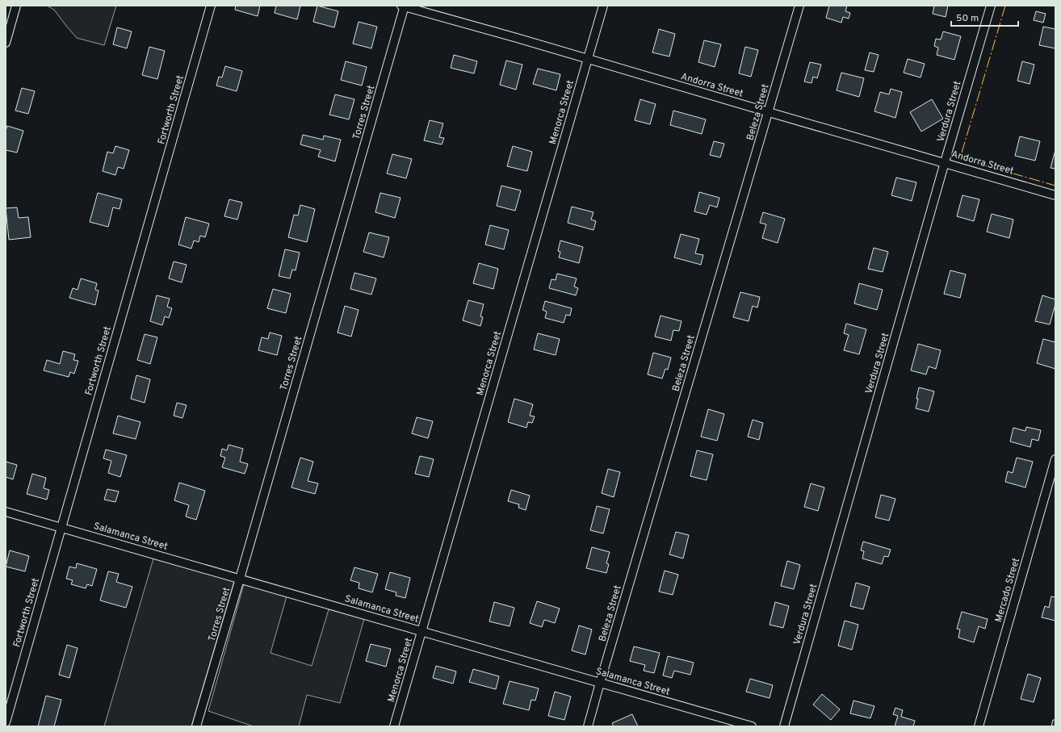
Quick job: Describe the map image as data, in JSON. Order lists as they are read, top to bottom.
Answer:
{
  "streets": {
    "street": [
      "Andorra Street",
      "Fortworth Street",
      "Verdura Street",
      "Torres Street",
      "Menorca Street",
      "Beleza Street",
      "Salamanca Street",
      "Mercado Street"
    ]
  },
  "crossings": [
    ["Andorra Street", "Verdura Street"],
    ["Andorra Street", "Torres Street"],
    ["Andorra Street", "Menorca Street"],
    ["Andorra Street", "Beleza Street"],
    ["Fortworth Street", "Salamanca Street"],
    ["Torres Street", "Salamanca Street"],
    ["Menorca Street", "Salamanca Street"],
    ["Beleza Street", "Salamanca Street"]
  ],
  "scale_bar": "50 m"
}
